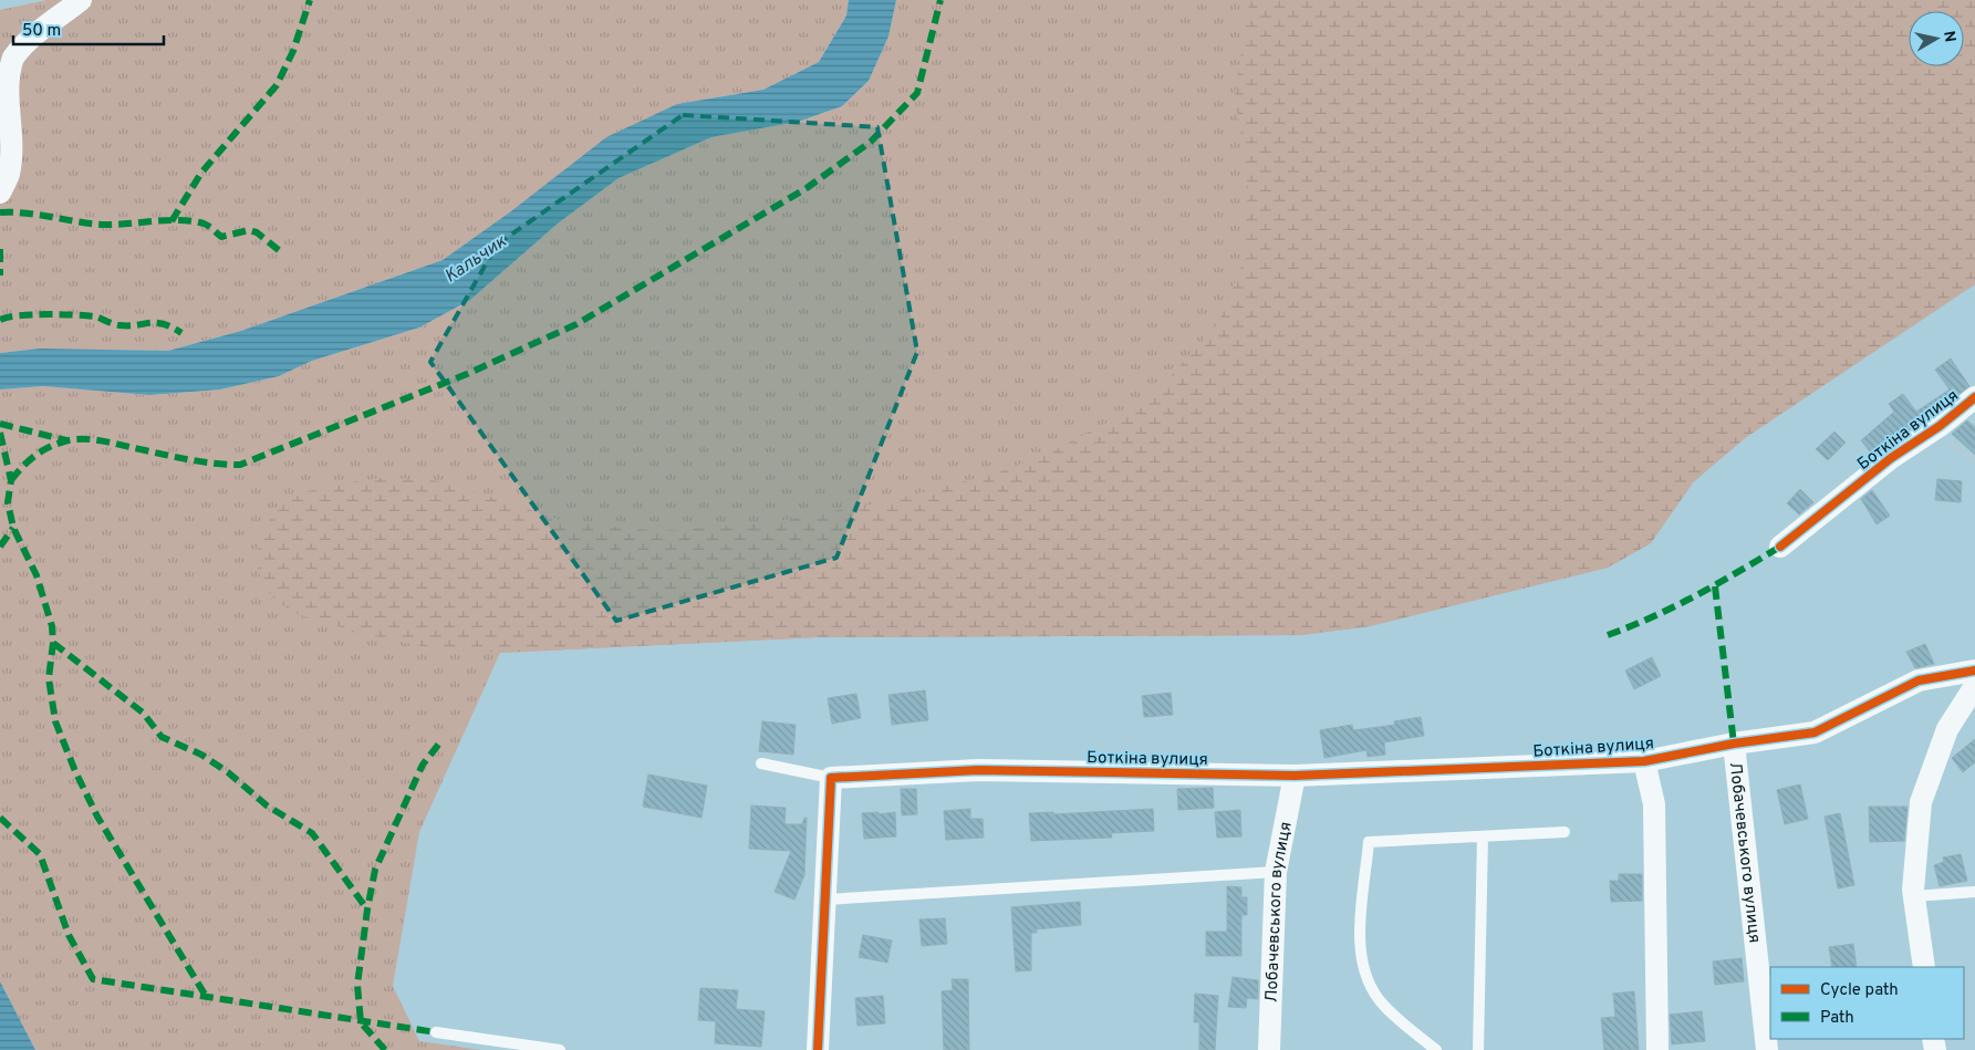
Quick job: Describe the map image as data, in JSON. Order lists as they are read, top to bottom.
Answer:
{
  "streets": {
    "street": ["Боткіна вулиця", "Лобачевського вулиця"]
  },
  "crossings": [
    ["Боткіна вулиця", "Лобачевського вулиця"]
  ],
  "water": ["Кальчик"],
  "legend": ["Cycle path", "Path"],
  "scale_bar": "50 m",
  "north": "right"
}
